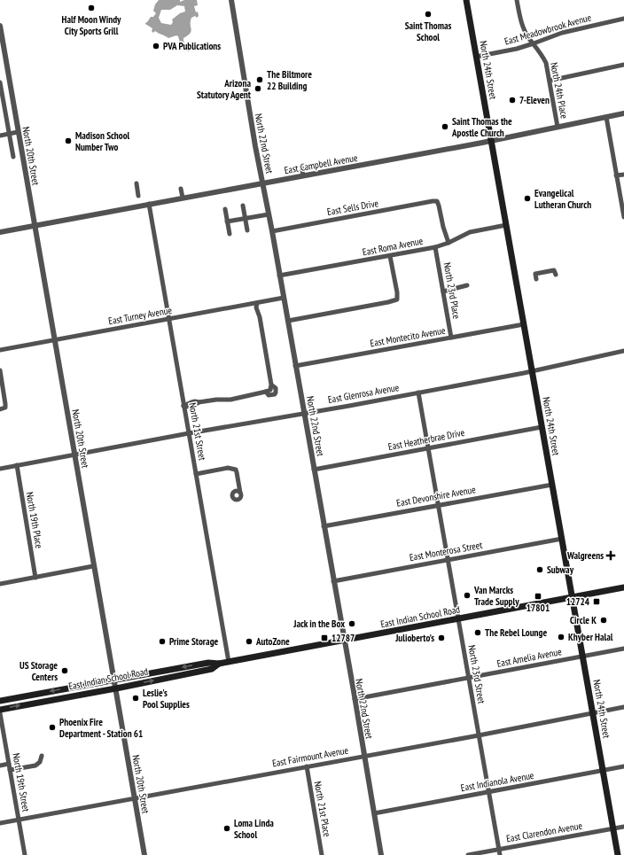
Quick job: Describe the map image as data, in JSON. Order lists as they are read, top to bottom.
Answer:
{
  "streets": {
    "main road": ["North 24th Street", "East Indian School Road"],
    "street": [
      "East Meadowbrook Avenue",
      "North 24th Place",
      "North 22nd Street",
      "North 20th Street",
      "East Campbell Avenue",
      "East Sells Drive",
      "East Roma Avenue",
      "North 23rd Place",
      "East Turney Avenue",
      "East Montecito Avenue",
      "East Glenrosa Avenue",
      "North 21st Street",
      "East Heatherbrae Drive",
      "East Devonshire Avenue",
      "North 19th Place",
      "East Monterosa Street",
      "East Amelia Avenue",
      "North 23rd Street",
      "East Fairmount Avenue",
      "East Indianola Avenue",
      "North 19th Street",
      "North 21st Place",
      "East Clarendon Avenue"
    ]
  },
  "crossings": [
    ["East Meadowbrook Avenue", "North 24th Street"],
    ["East Meadowbrook Avenue", "North 24th Place"],
    ["North 24th Street", "East Campbell Avenue"],
    ["North 24th Street", "East Roma Avenue"],
    ["North 24th Street", "East Montecito Avenue"],
    ["North 24th Street", "East Glenrosa Avenue"],
    ["North 24th Street", "East Heatherbrae Drive"],
    ["North 24th Street", "East Devonshire Avenue"],
    ["North 24th Street", "East Monterosa Street"],
    ["North 24th Street", "East Indian School Road"],
    ["North 24th Street", "East Amelia Avenue"],
    ["North 24th Street", "East Fairmount Avenue"],
    ["North 24th Street", "East Indianola Avenue"],
    ["North 24th Street", "East Clarendon Avenue"],
    ["North 24th Place", "East Campbell Avenue"],
    ["North 22nd Street", "East Campbell Avenue"],
    ["North 22nd Street", "East Sells Drive"],
    ["North 22nd Street", "East Roma Avenue"],
    ["North 22nd Street", "East Turney Avenue"],
    ["North 22nd Street", "East Montecito Avenue"],
    ["North 22nd Street", "East Glenrosa Avenue"],
    ["North 22nd Street", "East Heatherbrae Drive"],
    ["North 22nd Street", "East Devonshire Avenue"],
    ["North 22nd Street", "East Monterosa Street"],
    ["North 22nd Street", "East Indian School Road"],
    ["North 22nd Street", "East Amelia Avenue"],
    ["North 22nd Street", "East Fairmount Avenue"],
    ["North 22nd Street", "East Indianola Avenue"],
    ["North 20th Street", "East Campbell Avenue"],
    ["North 20th Street", "East Turney Avenue"],
    ["North 20th Street", "East Glenrosa Avenue"],
    ["North 20th Street", "East Indian School Road"],
    ["North 20th Street", "East Fairmount Avenue"],
    ["East Campbell Avenue", "North 21st Street"],
    ["East Sells Drive", "East Roma Avenue"],
    ["East Roma Avenue", "North 23rd Place"],
    ["North 23rd Place", "East Montecito Avenue"],
    ["East Turney Avenue", "North 21st Street"],
    ["East Glenrosa Avenue", "North 21st Street"],
    ["East Glenrosa Avenue", "North 19th Place"],
    ["East Glenrosa Avenue", "North 23rd Street"],
    ["North 21st Street", "East Indian School Road"],
    ["East Heatherbrae Drive", "North 23rd Street"],
    ["East Devonshire Avenue", "North 23rd Street"],
    ["East Monterosa Street", "North 23rd Street"],
    ["East Indian School Road", "North 23rd Street"],
    ["East Amelia Avenue", "North 23rd Street"],
    ["North 23rd Street", "East Fairmount Avenue"],
    ["North 23rd Street", "East Indianola Avenue"],
    ["North 23rd Street", "East Clarendon Avenue"],
    ["East Fairmount Avenue", "North 19th Street"],
    ["East Fairmount Avenue", "North 21st Place"]
  ],
  "places": {
    "other": [
      "Half Moon Windy City Sports Grill",
      "Saint Thomas School",
      "PVA Publications",
      "The Biltmore 22 Building",
      "Arizona Statutory Agent",
      "7-Eleven",
      "Saint Thomas the Apostle Church",
      "Madison School Number Two",
      "Evangelical Lutheran Church",
      "Subway",
      "Van Marcks Trade Supply",
      "Circle K",
      "Jack in the Box",
      "The Rebel Lounge",
      "Khyber Halal",
      "Julioberto’s",
      "Prime Storage",
      "AutoZone",
      "US Storage Centers",
      "Leslie's Pool Supplies",
      "Phoenix Fire Department - Station 61",
      "Loma Linda School"
    ],
    "health": ["Walgreens"],
    "transit": ["17801", "12724", "12787"]
  }
}
